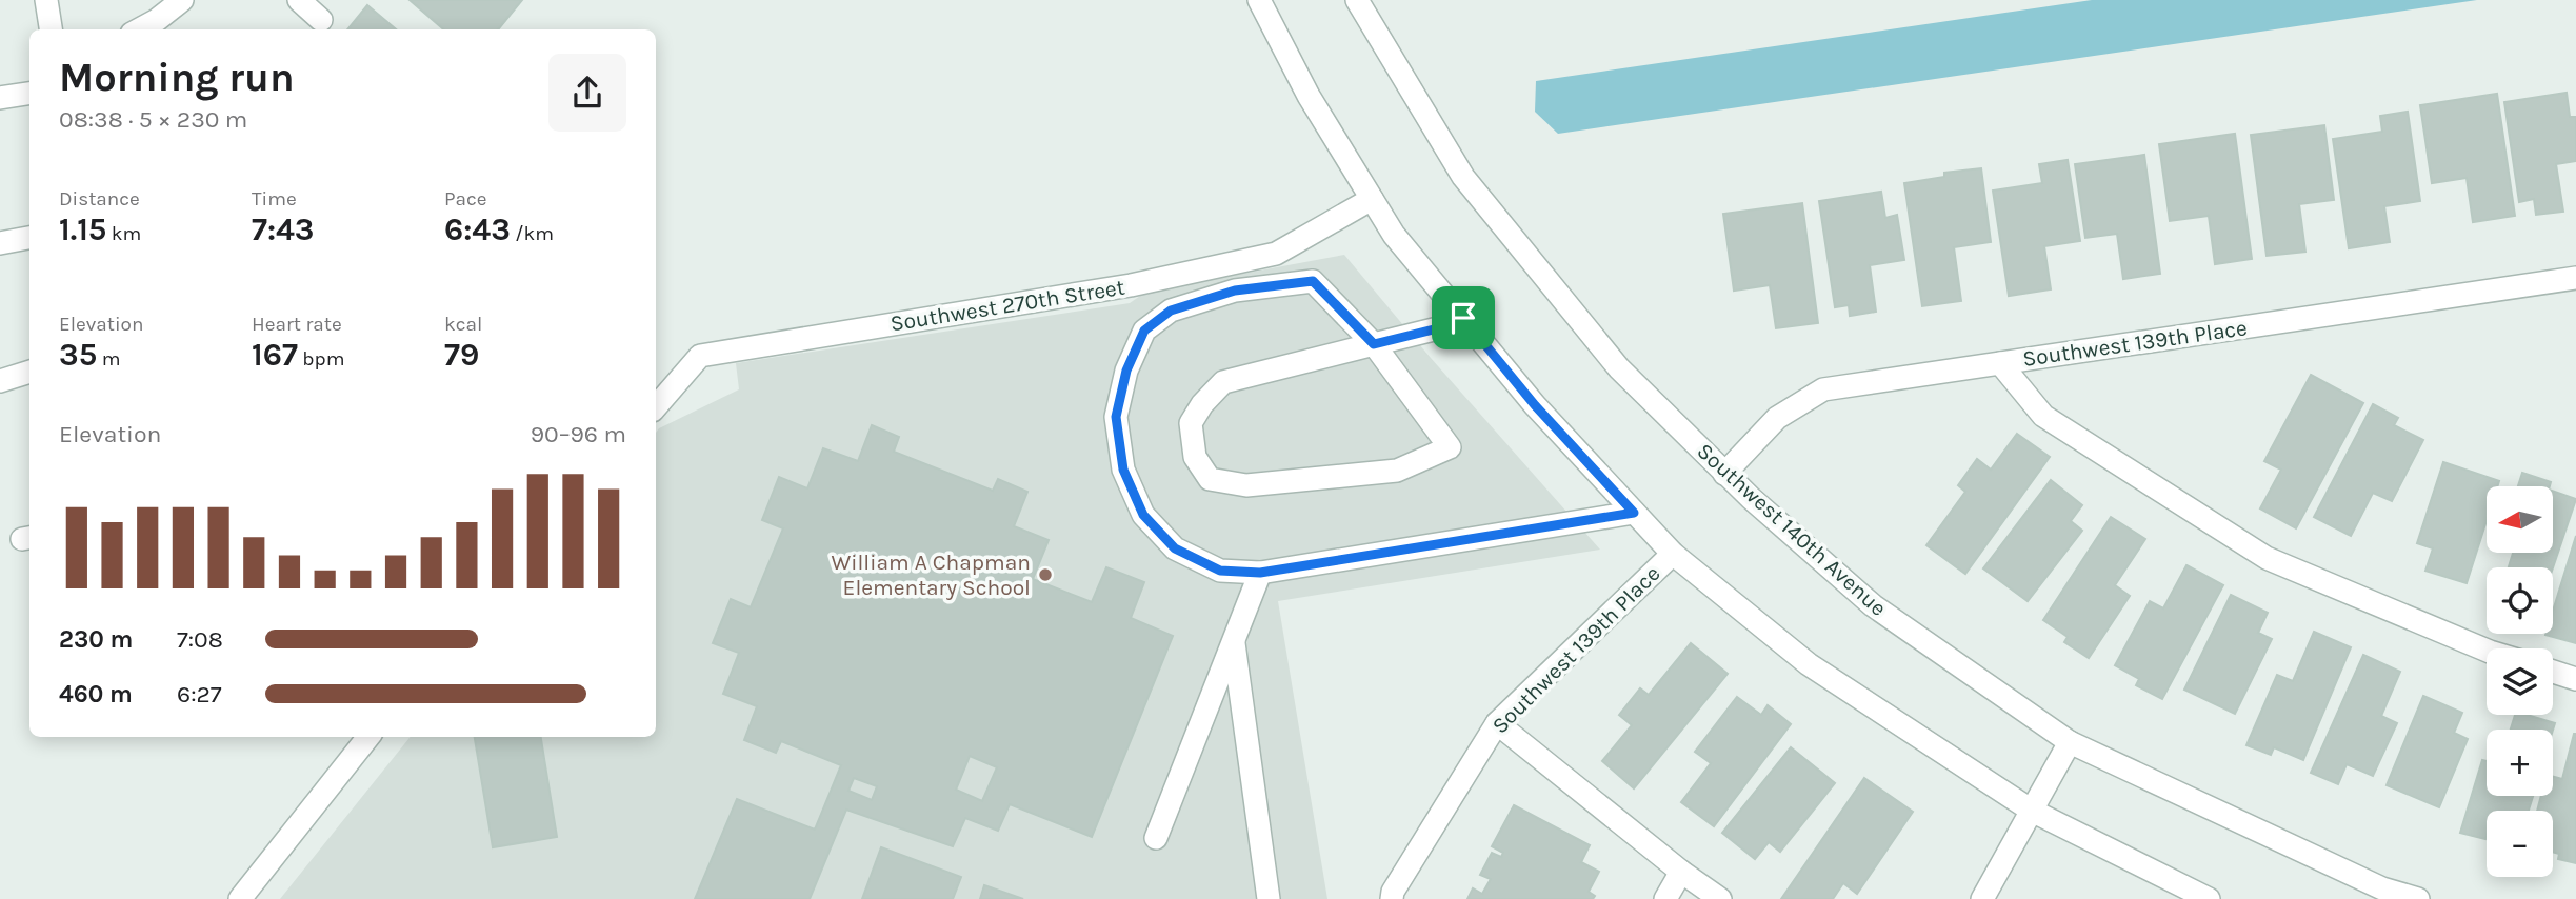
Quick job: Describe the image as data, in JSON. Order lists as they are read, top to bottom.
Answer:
{
  "streets": {
    "street": ["Southwest 270th Street", "Southwest 139th Place", "Southwest 140th Avenue"]
  },
  "crossings": [
    ["Southwest 139th Place", "Southwest 140th Avenue"]
  ],
  "places": ["William A Chapman Elementary School"],
  "north": "left",
  "page": {
    "heading": ["Morning run", "08:38 · 5 × 230 m"],
    "stats": [
      ["Distance", "1.15 km"],
      ["Time", "7:43"],
      ["Pace", "6:43 /km"],
      ["Elevation", "35 m"],
      ["Heart rate", "167 bpm"],
      ["kcal", "79"]
    ],
    "chart": ["Elevation", "90–96 m"],
    "map_buttons": ["+", "−"],
    "list": [
      {
        "name": "230 m",
        "note": "7:08"
      },
      {
        "name": "460 m",
        "note": "6:27"
      }
    ]
  }
}
